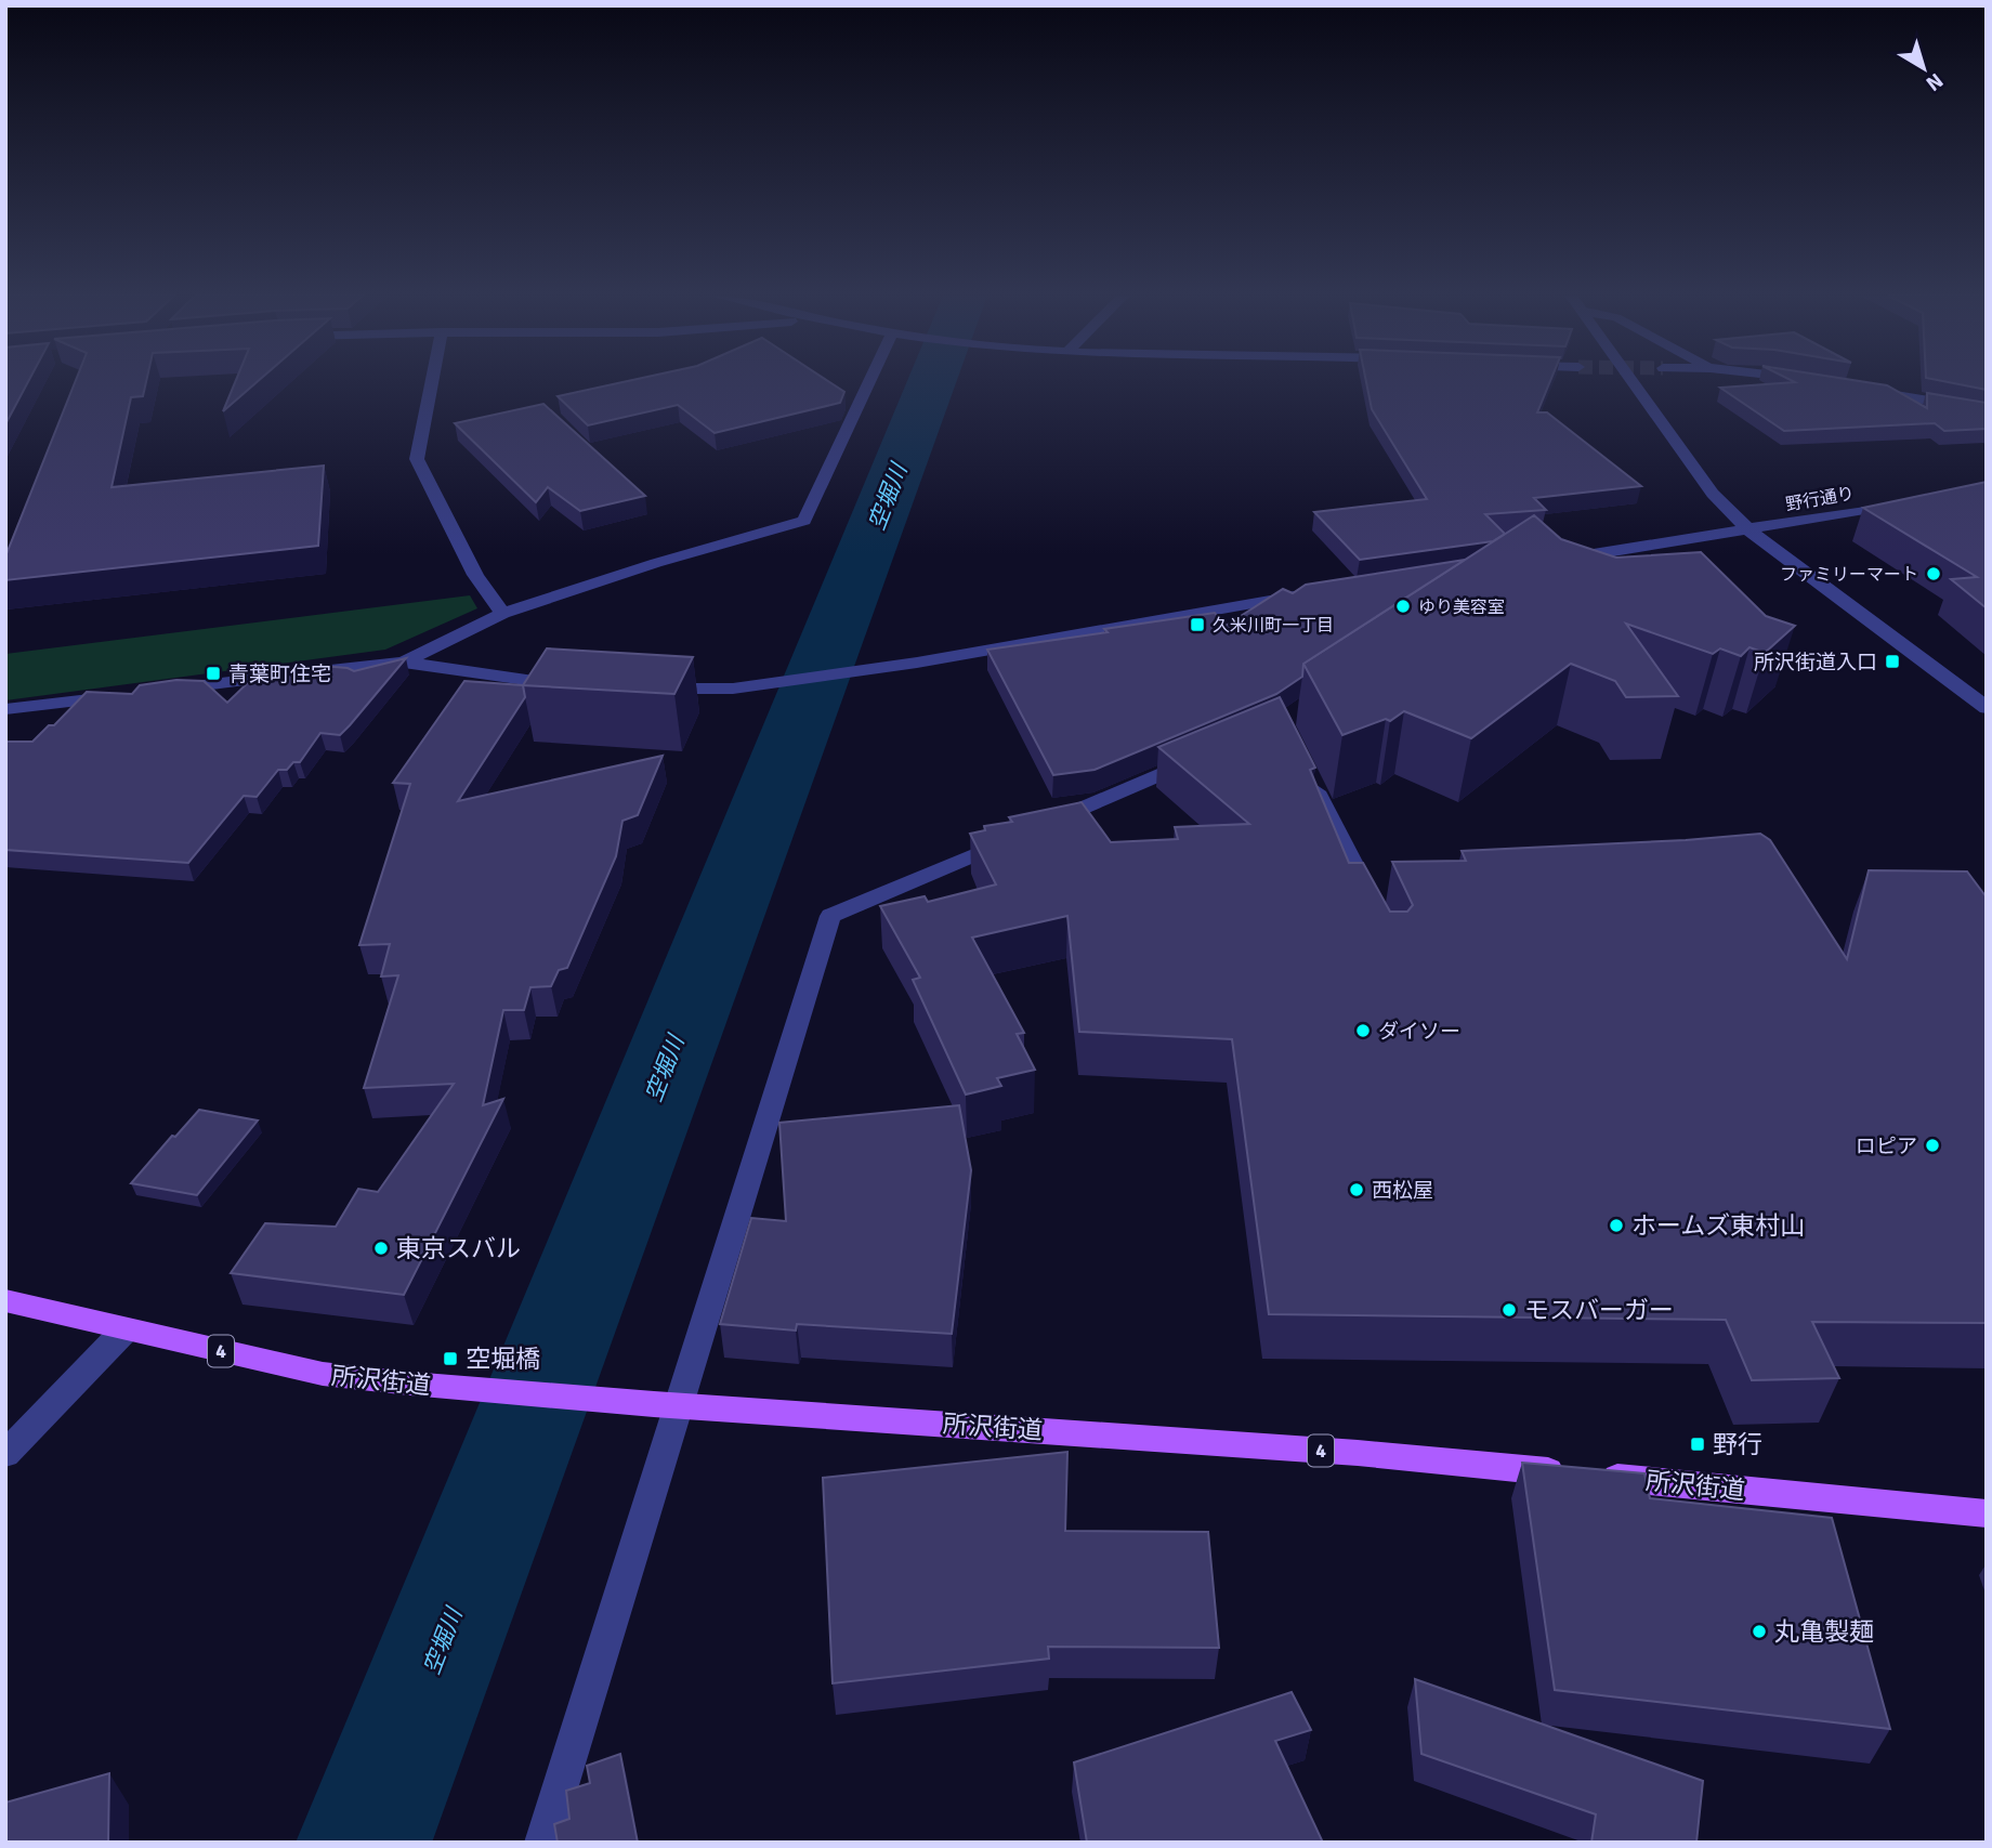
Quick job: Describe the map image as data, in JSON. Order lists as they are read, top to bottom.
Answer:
{
  "streets": {
    "main road": ["4", "所沢街道"],
    "street": ["野行通り"]
  },
  "water": ["空堀川"],
  "places": {
    "other": [
      "ファミリーマート",
      "ゆり美容室",
      "ダイソー",
      "ロピア",
      "西松屋",
      "ホームズ東村山",
      "東京スバル",
      "モスバーガー",
      "丸亀製麺"
    ],
    "transit": [
      "久米川町一丁目",
      "所沢街道入口",
      "青葉町住宅",
      "空堀橋",
      "野行"
    ]
  },
  "north": "bottom right"
}
